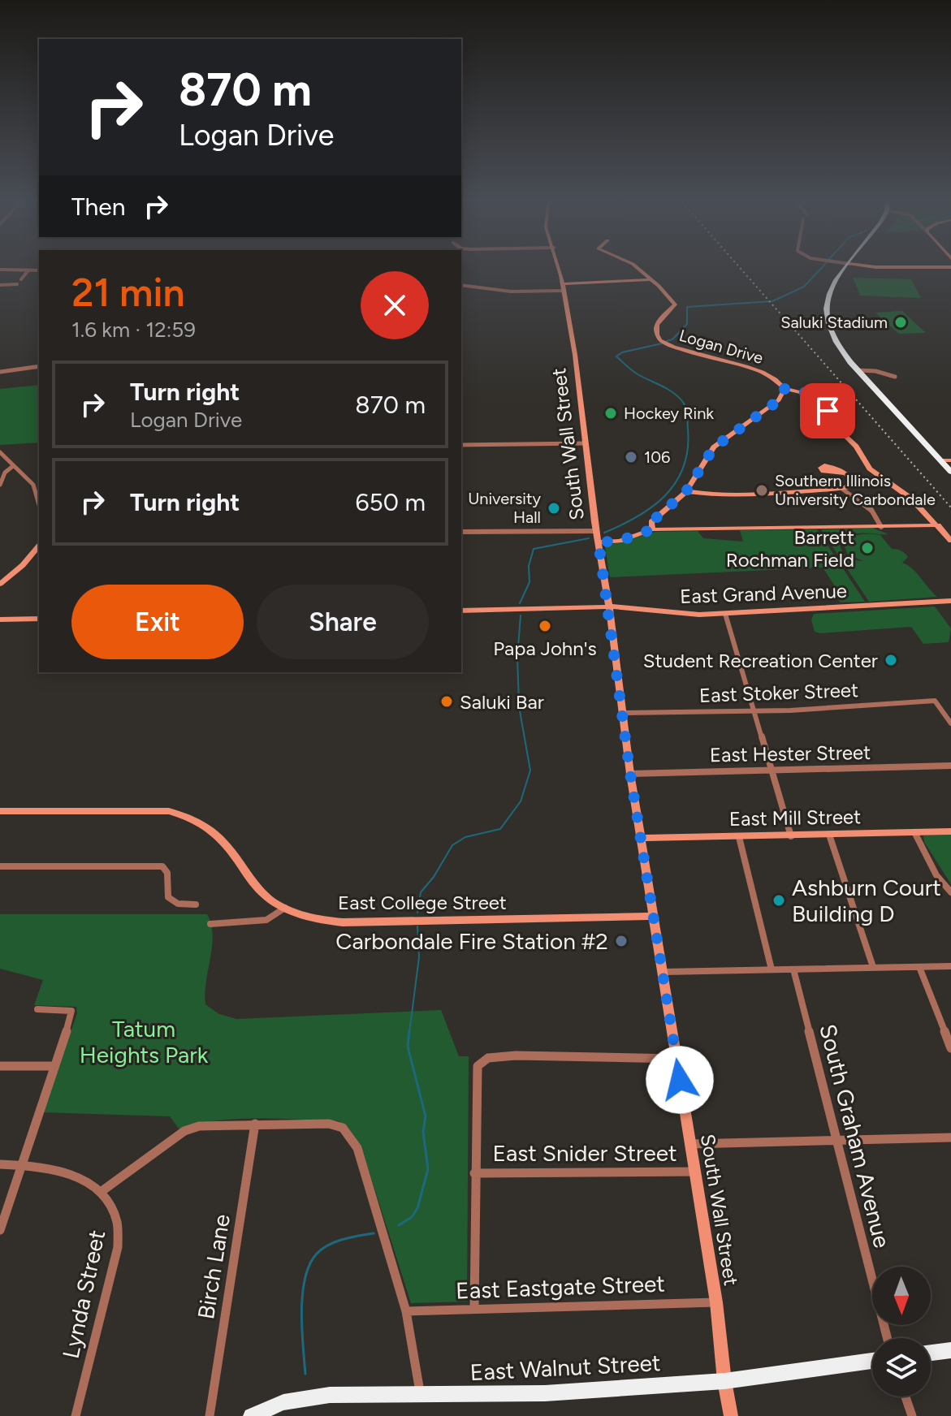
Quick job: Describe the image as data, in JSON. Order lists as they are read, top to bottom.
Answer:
{
  "streets": {
    "highway": ["East Walnut Street"],
    "street": [
      "Logan Drive",
      "South Wall Street",
      "East Grand Avenue",
      "East Stoker Street",
      "East Hester Street",
      "East Mill Street",
      "East College Street",
      "South Graham Avenue",
      "East Snider Street",
      "Birch Lane",
      "East Eastgate Street",
      "Lynda Street"
    ]
  },
  "crossings": [
    ["South Wall Street", "East Grand Avenue"],
    ["South Wall Street", "East Stoker Street"],
    ["South Wall Street", "East Hester Street"],
    ["South Wall Street", "East Mill Street"],
    ["South Wall Street", "East College Street"],
    ["South Wall Street", "East Snider Street"],
    ["South Wall Street", "East Eastgate Street"],
    ["South Wall Street", "East Walnut Street"],
    ["South Graham Avenue", "East Snider Street"]
  ],
  "parks": ["Tatum Heights Park"],
  "places": [
    "Saluki Stadium",
    "Hockey Rink",
    "106",
    "Southern Illinois University Carbondale",
    "University Hall",
    "Barrett Rochman Field",
    "Papa John's",
    "Student Recreation Center",
    "Saluki Bar",
    "Ashburn Court Building D",
    "Carbondale Fire Station #2"
  ],
  "north": "bottom",
  "page": {
    "turn": ["870 m", "Logan Drive"],
    "then": "Then",
    "heading": ["21 min", "1.6 km · 12:59"],
    "list": [
      {
        "name": "Turn right",
        "note": "Logan Drive",
        "value": "870 m"
      },
      {
        "name": "Turn right",
        "value": "650 m"
      }
    ],
    "buttons": ["Exit", "Share"]
  }
}
